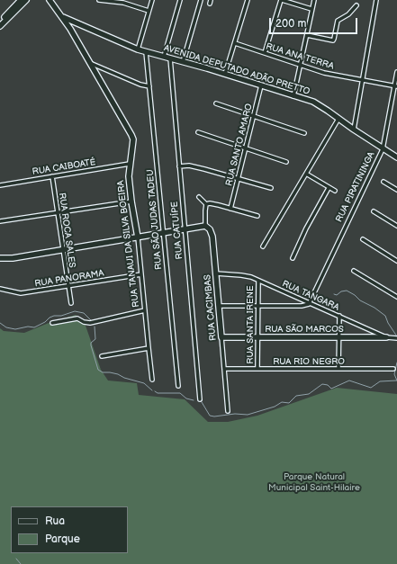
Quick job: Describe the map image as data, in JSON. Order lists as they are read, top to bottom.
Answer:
{
  "streets": {
    "street": [
      "RUA ANA TERRA",
      "AVENIDA DEPUTADO ADÃO PRETTO",
      "RUA SANTO AMARO",
      "RUA CAIBOATÉ",
      "RUA PIRATININGA",
      "RUA SÃO JUDAS TADEU",
      "RUA ROCA SALES",
      "RUA CATUÍPE",
      "RUA TANAUI DA SILVA BOEIRA",
      "RUA PANORAMA",
      "RUA TANGARA",
      "RUA CACIMBAS",
      "RUA SANTA IRENE",
      "RUA SÃO MARCOS",
      "RUA RIO NEGRO"
    ]
  },
  "crossings": [
    ["RUA ANA TERRA", "RUA PIRATININGA"],
    ["AVENIDA DEPUTADO ADÃO PRETTO", "RUA SANTO AMARO"],
    ["AVENIDA DEPUTADO ADÃO PRETTO", "RUA PIRATININGA"],
    ["AVENIDA DEPUTADO ADÃO PRETTO", "RUA SÃO JUDAS TADEU"],
    ["AVENIDA DEPUTADO ADÃO PRETTO", "RUA CATUÍPE"],
    ["AVENIDA DEPUTADO ADÃO PRETTO", "RUA TANAUI DA SILVA BOEIRA"],
    ["RUA CAIBOATÉ", "RUA ROCA SALES"],
    ["RUA CAIBOATÉ", "RUA TANAUI DA SILVA BOEIRA"],
    ["RUA PIRATININGA", "RUA TANGARA"],
    ["RUA ROCA SALES", "RUA PANORAMA"],
    ["RUA TANAUI DA SILVA BOEIRA", "RUA PANORAMA"],
    ["RUA TANGARA", "RUA CACIMBAS"],
    ["RUA TANGARA", "RUA SANTA IRENE"],
    ["RUA TANGARA", "RUA SÃO MARCOS"],
    ["RUA CACIMBAS", "RUA SÃO MARCOS"],
    ["RUA CACIMBAS", "RUA RIO NEGRO"],
    ["RUA SANTA IRENE", "RUA SÃO MARCOS"],
    ["RUA SANTA IRENE", "RUA RIO NEGRO"]
  ],
  "parks": ["Parque Natural Municipal Saint-Hilaire"],
  "legend": ["Rua", "Parque"],
  "scale_bar": "200 m"
}
